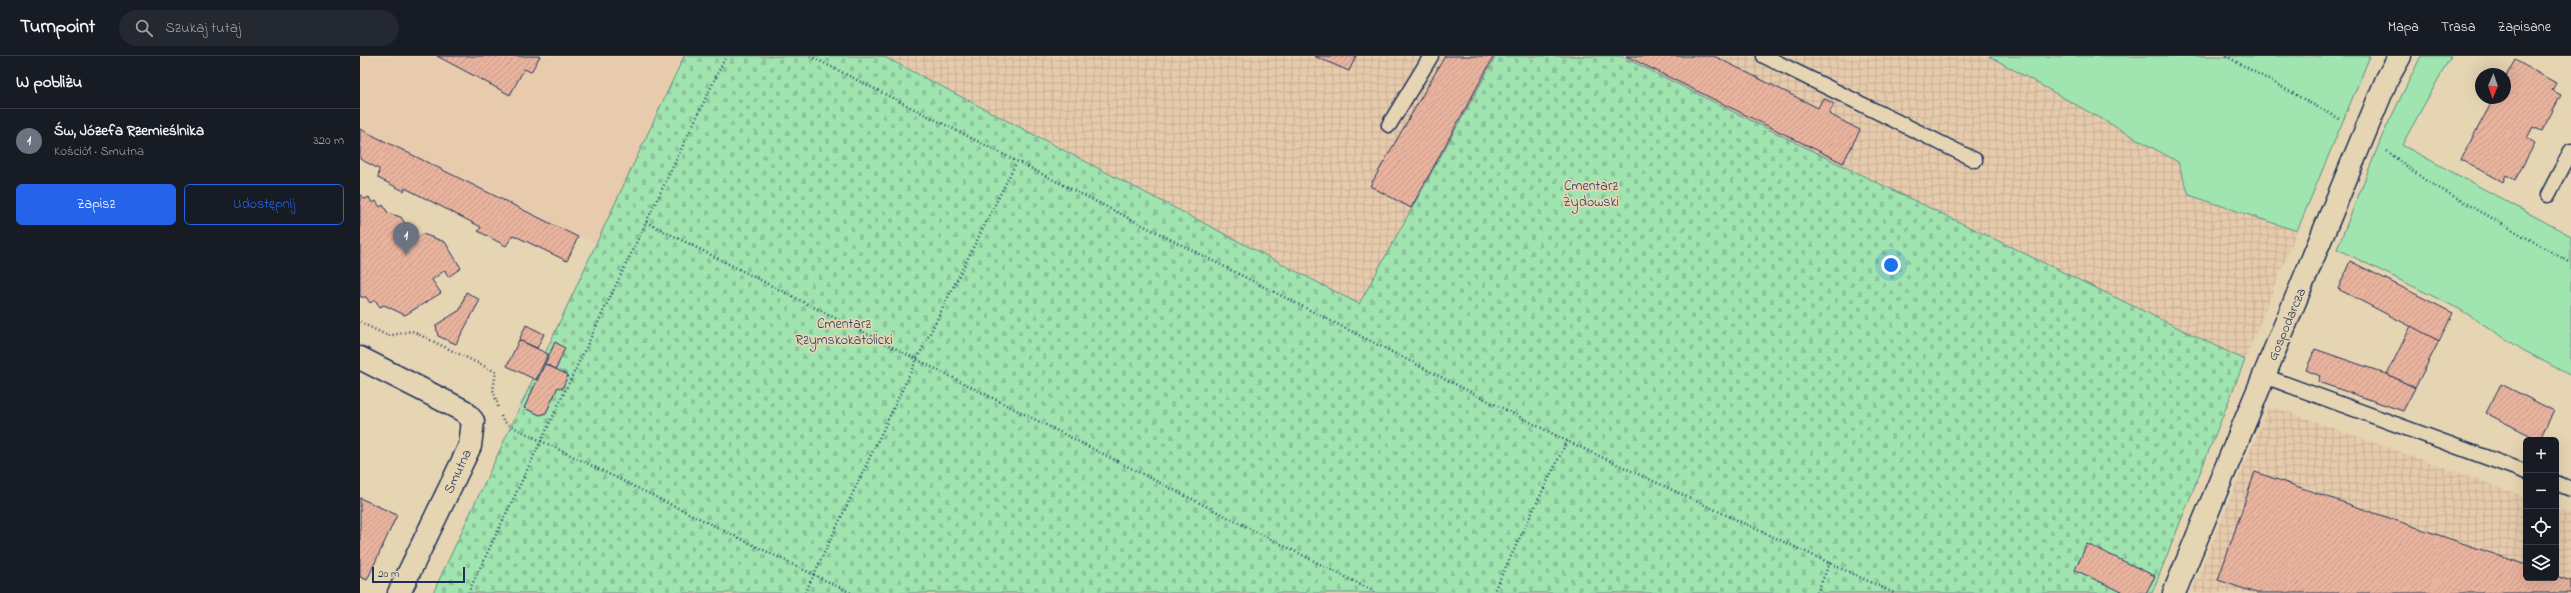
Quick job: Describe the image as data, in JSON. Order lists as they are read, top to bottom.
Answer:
{
  "streets": {
    "street": ["Gospodarcza", "Smutna"]
  },
  "parks": ["Cmentarz Żydowski", "Cmentarz Rzymskokatolicki"],
  "scale_bar": "20 m",
  "north": "bottom",
  "page": {
    "header": "Turnpoint",
    "search": "Szukaj tutaj",
    "nav": ["Mapa", "Trasa", "Zapisane"],
    "heading": "W pobliżu",
    "list": [
      {
        "mark": "1",
        "name": "Św, Józefa Rzemieślnika",
        "note": "Kościół · Smutna",
        "value": "320 m"
      }
    ],
    "buttons": ["Zapisz", "Udostępnij"],
    "pins": "1",
    "map_buttons": ["+", "−"],
    "scale": "20 m"
  }
}
